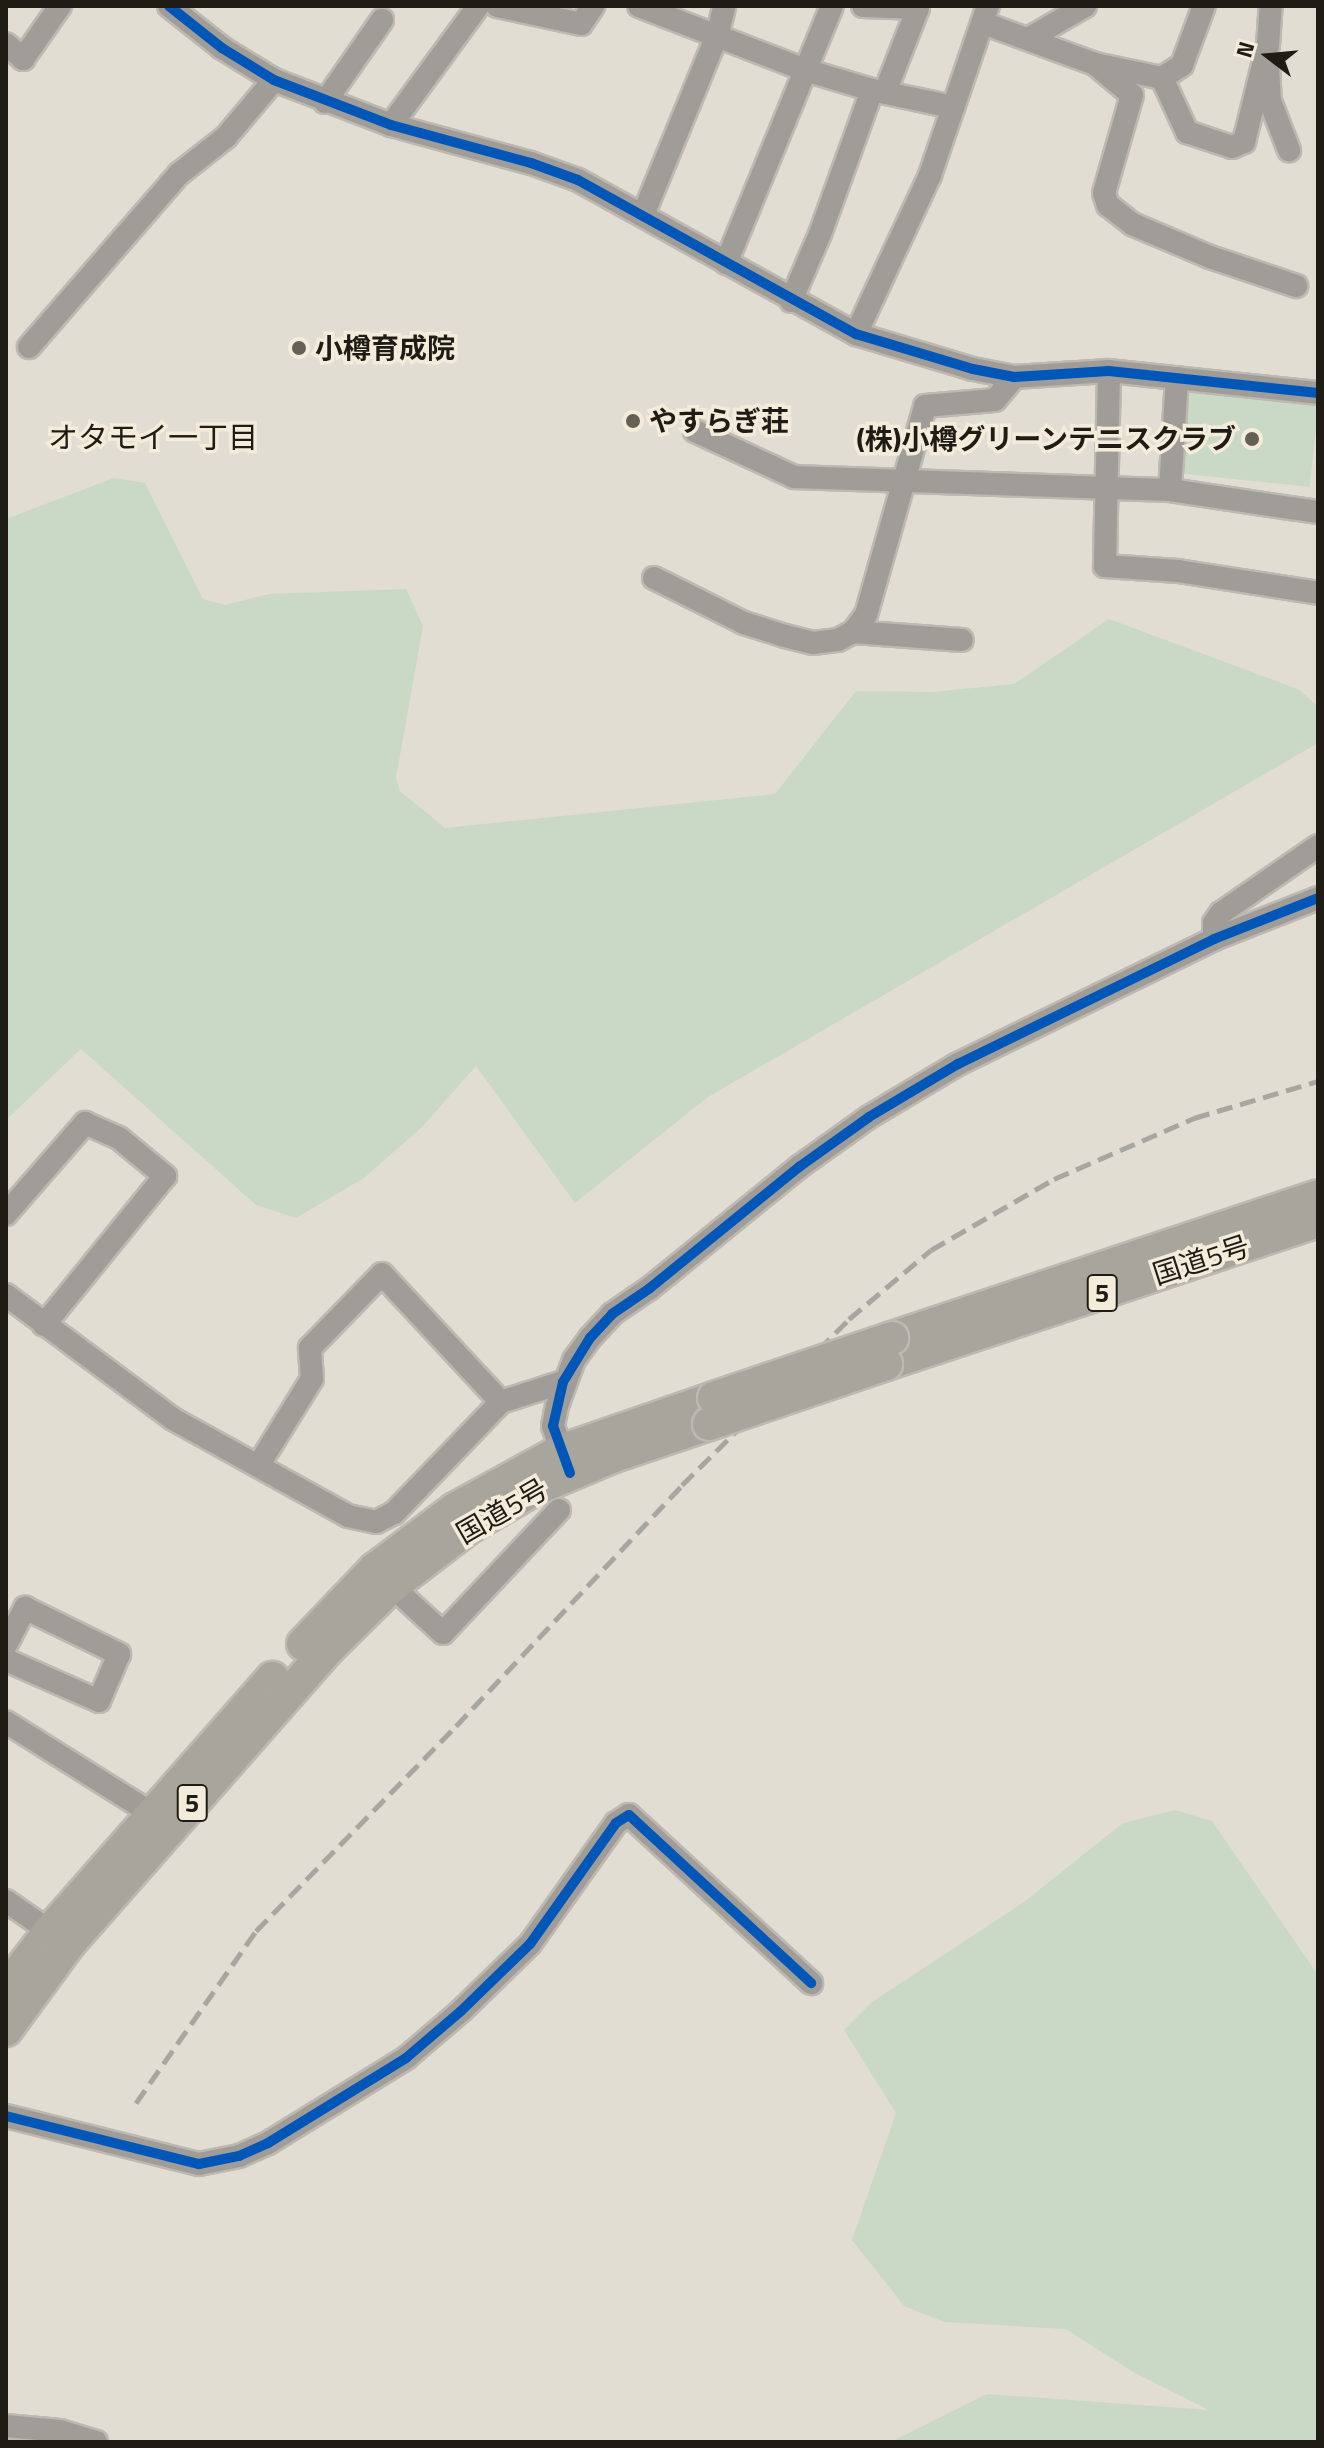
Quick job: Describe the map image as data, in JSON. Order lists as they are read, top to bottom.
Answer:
{
  "streets": {
    "highway": ["国道5号", "5"]
  },
  "districts": ["オタモイ一丁目"],
  "places": ["小樽育成院", "やすらぎ荘", "(株)小樽グリーンテニスクラブ"],
  "north": "left"
}
